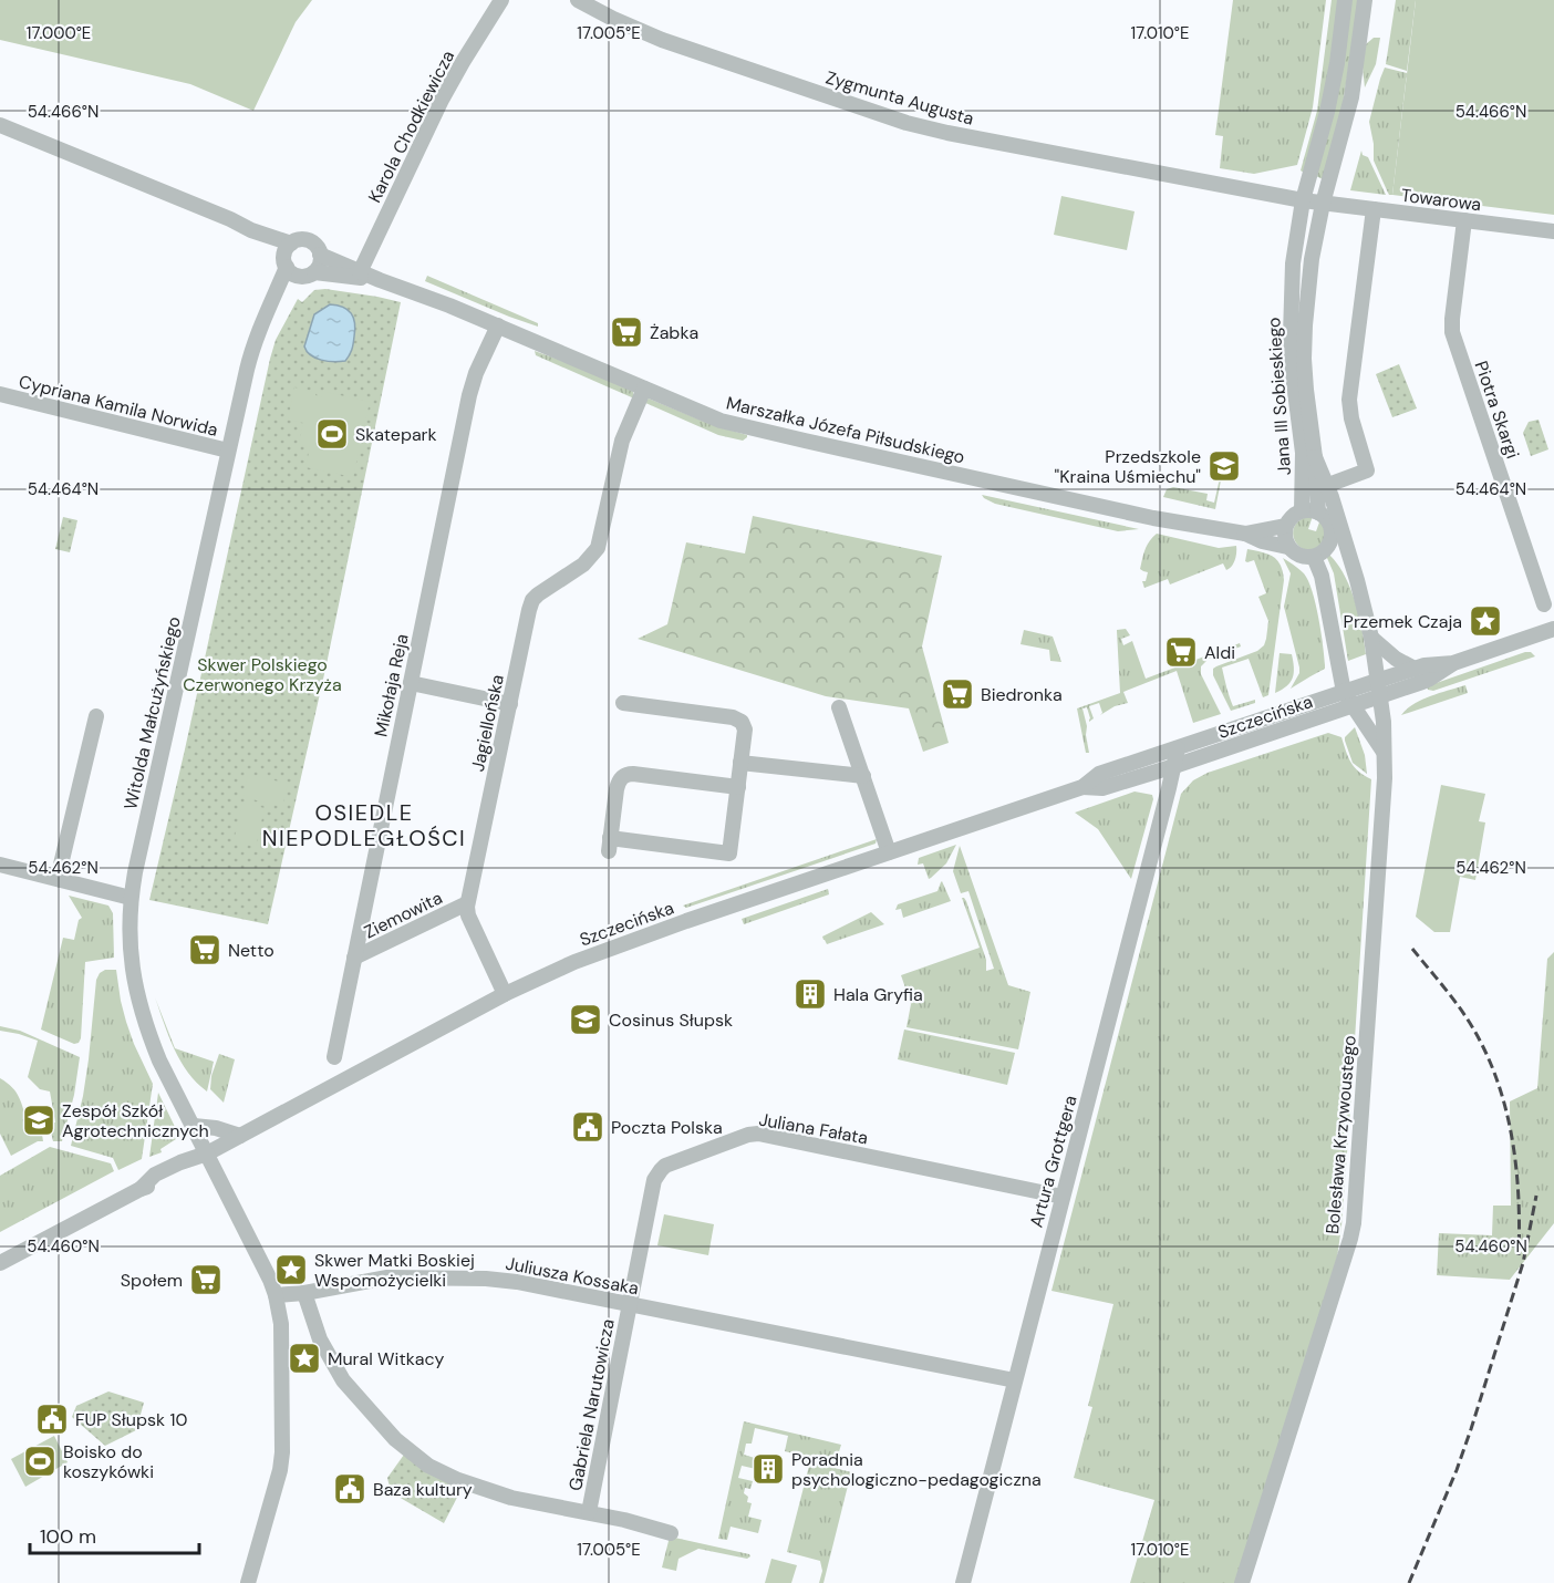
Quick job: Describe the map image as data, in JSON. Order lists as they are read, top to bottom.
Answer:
{
  "streets": {
    "street": [
      "Zygmunta Augusta",
      "Karola Chodkiewicza",
      "Towarowa",
      "Jana III Sobieskiego",
      "Cypriana Kamila Norwida",
      "Piotra Skargi",
      "Marszałka Józefa Piłsudskiego",
      "Mikołaja Reja",
      "Witolda Małcużyńskiego",
      "Szczecińska",
      "Jagiellońska",
      "Ziemowita",
      "Juliana Fałata",
      "Bolesława Krzywoustego",
      "Artura Grottgera",
      "Juliusza Kossaka",
      "Gabriela Narutowicza"
    ]
  },
  "crossings": [
    ["Zygmunta Augusta", "Jana III Sobieskiego"],
    ["Karola Chodkiewicza", "Marszałka Józefa Piłsudskiego"],
    ["Towarowa", "Jana III Sobieskiego"],
    ["Towarowa", "Piotra Skargi"],
    ["Jana III Sobieskiego", "Marszałka Józefa Piłsudskiego"],
    ["Jana III Sobieskiego", "Szczecińska"],
    ["Jana III Sobieskiego", "Bolesława Krzywoustego"],
    ["Cypriana Kamila Norwida", "Witolda Małcużyńskiego"],
    ["Marszałka Józefa Piłsudskiego", "Mikołaja Reja"],
    ["Marszałka Józefa Piłsudskiego", "Witolda Małcużyńskiego"],
    ["Marszałka Józefa Piłsudskiego", "Jagiellońska"],
    ["Mikołaja Reja", "Ziemowita"],
    ["Witolda Małcużyńskiego", "Szczecińska"],
    ["Szczecińska", "Jagiellońska"],
    ["Szczecińska", "Bolesława Krzywoustego"],
    ["Szczecińska", "Artura Grottgera"],
    ["Jagiellońska", "Ziemowita"],
    ["Juliana Fałata", "Artura Grottgera"],
    ["Juliana Fałata", "Juliusza Kossaka"],
    ["Juliana Fałata", "Gabriela Narutowicza"],
    ["Artura Grottgera", "Juliusza Kossaka"],
    ["Juliusza Kossaka", "Gabriela Narutowicza"]
  ],
  "districts": ["OSIEDLE NIEPODLEGŁOŚCI"],
  "parks": ["Skwer Polskiego Czerwonego Krzyża"],
  "places": {
    "supermarket": [
      "Żabka",
      "Aldi",
      "Biedronka",
      "Netto",
      "Społem"
    ],
    "sports": ["Skatepark", "Boisko do koszykówki"],
    "school or university": ["Przedszkole \"Kraina Uśmiechu\"", "Cosinus Słupsk", "Zespół Szkół Agrotechnicznych"],
    "place": ["Przemek Czaja", "Skwer Matki Boskiej Wspomożycielki", "Mural Witkacy"],
    "building": ["Hala Gryfia", "Poradnia psychologiczno-pedagogiczna"],
    "public building": ["Poczta Polska", "FUP Słupsk 10", "Baza kultury"]
  },
  "scale_bar": "100 m",
  "coordinates": [
    "17.000°E",
    "17.005°E",
    "17.010°E",
    "54.466°N",
    "54.464°N",
    "54.462°N",
    "54.460°N"
  ]
}
